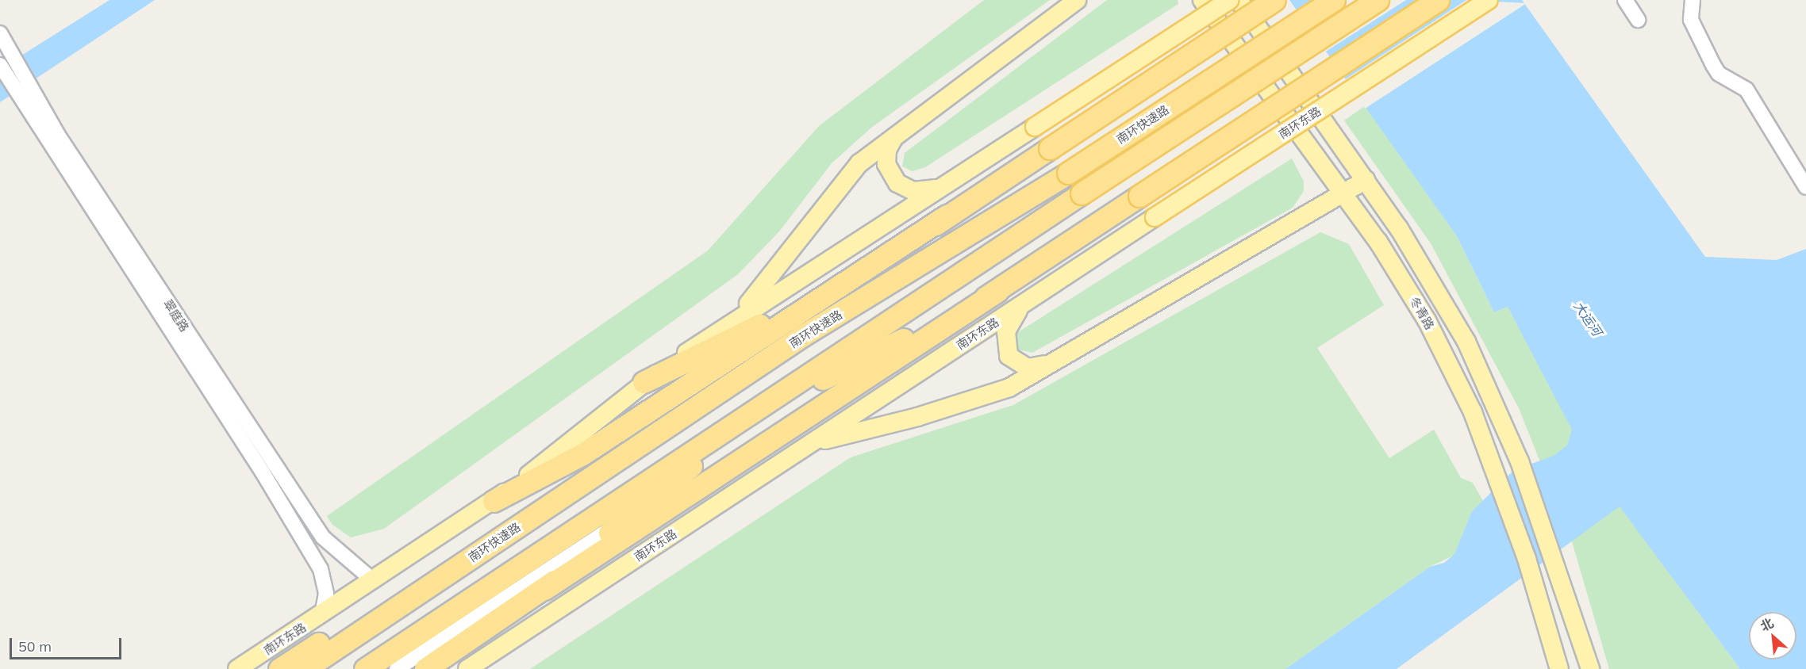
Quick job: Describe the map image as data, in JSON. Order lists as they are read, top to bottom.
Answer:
{
  "streets": {
    "highway": ["南环快速路"],
    "main road": ["南环东路", "冬青路"],
    "street": ["翠庭路"]
  },
  "crossings": [
    ["南环东路", "翠庭路"]
  ],
  "water": ["大运河"],
  "scale_bar": "50 m",
  "north": "top left"
}
